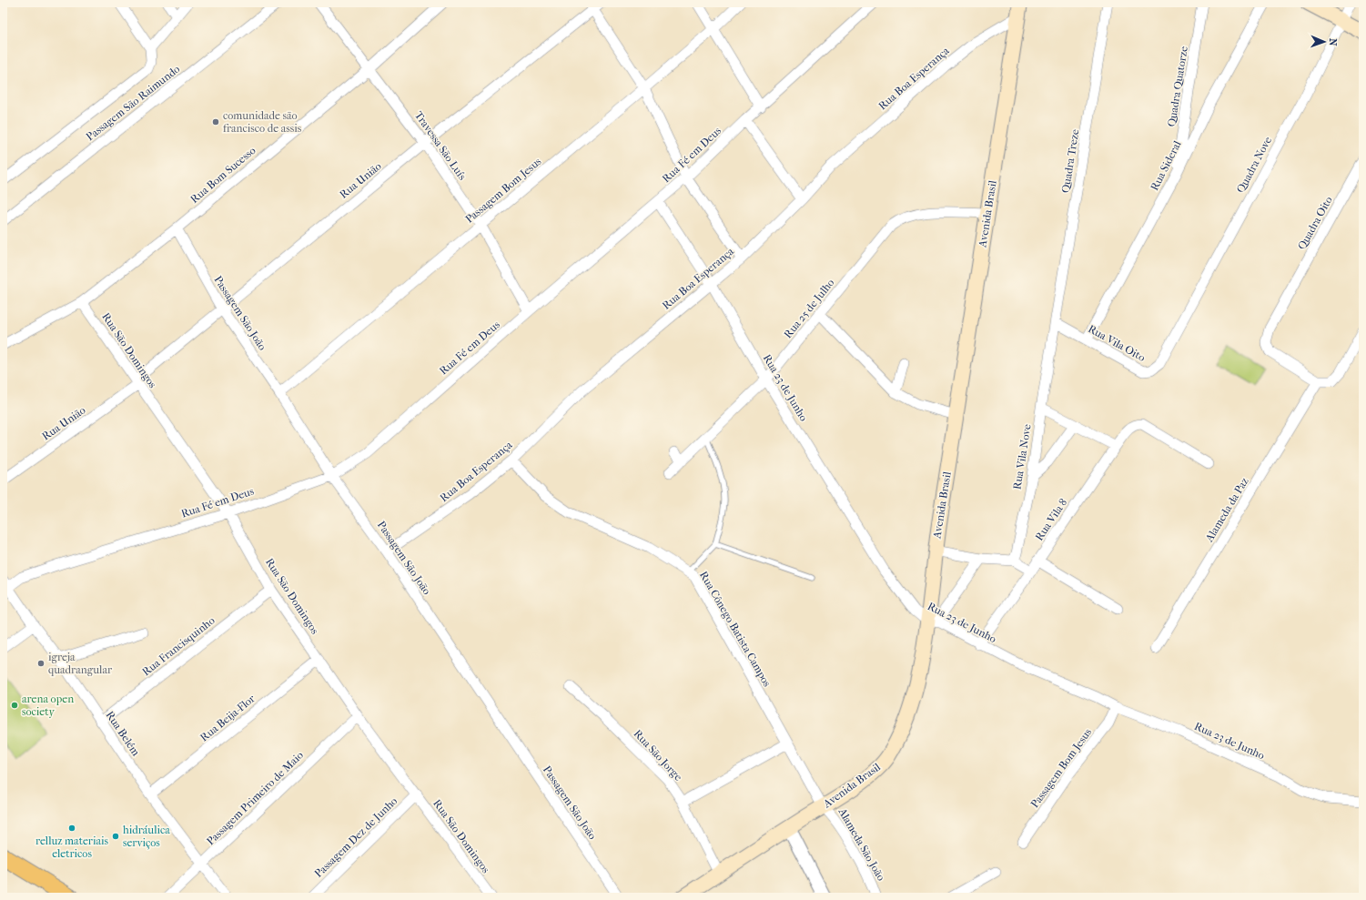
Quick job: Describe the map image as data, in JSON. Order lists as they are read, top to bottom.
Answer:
{
  "streets": {
    "main road": ["Avenida Brasil"],
    "street": [
      "Rua Boa Esperança",
      "Quadra Quatorze",
      "Passagem São Raimundo",
      "Travessa São Luís",
      "Rua Fé em Deus",
      "Quadra Treze",
      "Quadra Nove",
      "Rua Sideral",
      "Rua Bom Sucesso",
      "Rua União",
      "Passagem Bom Jesus",
      "Quadra Oito",
      "Rua 25 de Julho",
      "Passagem São João",
      "Rua Vila Oito",
      "Rua São Domingos",
      "Rua 23 de Junho",
      "Rua Vila Nove",
      "Alameda da Paz",
      "Rua Vila 8",
      "Rua Cônego Batista Campos",
      "Rua Francisquinho",
      "Rua Beija-Flor",
      "Rua Belém",
      "Rua São Jorge",
      "Passagem Primeiro de Maio",
      "Passagem Dez de Junho",
      "Alameda São João"
    ]
  },
  "crossings": [
    ["Rua Boa Esperança", "Avenida Brasil"],
    ["Rua Boa Esperança", "Passagem São João"],
    ["Rua Boa Esperança", "Rua 23 de Junho"],
    ["Rua Boa Esperança", "Rua Cônego Batista Campos"],
    ["Quadra Quatorze", "Rua Sideral"],
    ["Travessa São Luís", "Rua Fé em Deus"],
    ["Travessa São Luís", "Rua Bom Sucesso"],
    ["Travessa São Luís", "Rua União"],
    ["Travessa São Luís", "Passagem Bom Jesus"],
    ["Rua Fé em Deus", "Passagem São João"],
    ["Rua Fé em Deus", "Rua São Domingos"],
    ["Rua Fé em Deus", "Rua 23 de Junho"],
    ["Rua Fé em Deus", "Rua Belém"],
    ["Quadra Treze", "Rua Vila Oito"],
    ["Quadra Treze", "Rua Vila Nove"],
    ["Quadra Nove", "Rua Vila Oito"],
    ["Rua Sideral", "Rua Vila Oito"],
    ["Rua Bom Sucesso", "Passagem São João"],
    ["Rua Bom Sucesso", "Rua São Domingos"],
    ["Rua União", "Passagem São João"],
    ["Rua União", "Rua São Domingos"],
    ["Passagem Bom Jesus", "Passagem São João"],
    ["Passagem Bom Jesus", "Rua 23 de Junho"],
    ["Avenida Brasil", "Rua 25 de Julho"],
    ["Avenida Brasil", "Rua 23 de Junho"],
    ["Avenida Brasil", "Rua Cônego Batista Campos"],
    ["Avenida Brasil", "Rua São Jorge"],
    ["Avenida Brasil", "Alameda São João"],
    ["Quadra Oito", "Alameda da Paz"],
    ["Rua 25 de Julho", "Rua 23 de Junho"],
    ["Rua Vila Oito", "Rua Vila Nove"],
    ["Rua São Domingos", "Rua Francisquinho"],
    ["Rua São Domingos", "Rua Beija-Flor"],
    ["Rua São Domingos", "Passagem Primeiro de Maio"],
    ["Rua São Domingos", "Passagem Dez de Junho"],
    ["Rua 23 de Junho", "Rua Vila 8"],
    ["Rua Cônego Batista Campos", "Alameda São João"],
    ["Rua Francisquinho", "Rua Belém"],
    ["Rua Beija-Flor", "Rua Belém"],
    ["Rua Belém", "Passagem Primeiro de Maio"]
  ],
  "places": [
    "comunidade são francisco de assis",
    "igreja quadrangular",
    "arena open society",
    "relluz materiais eletricos",
    "hidráulica serviços"
  ],
  "north": "right"
}
